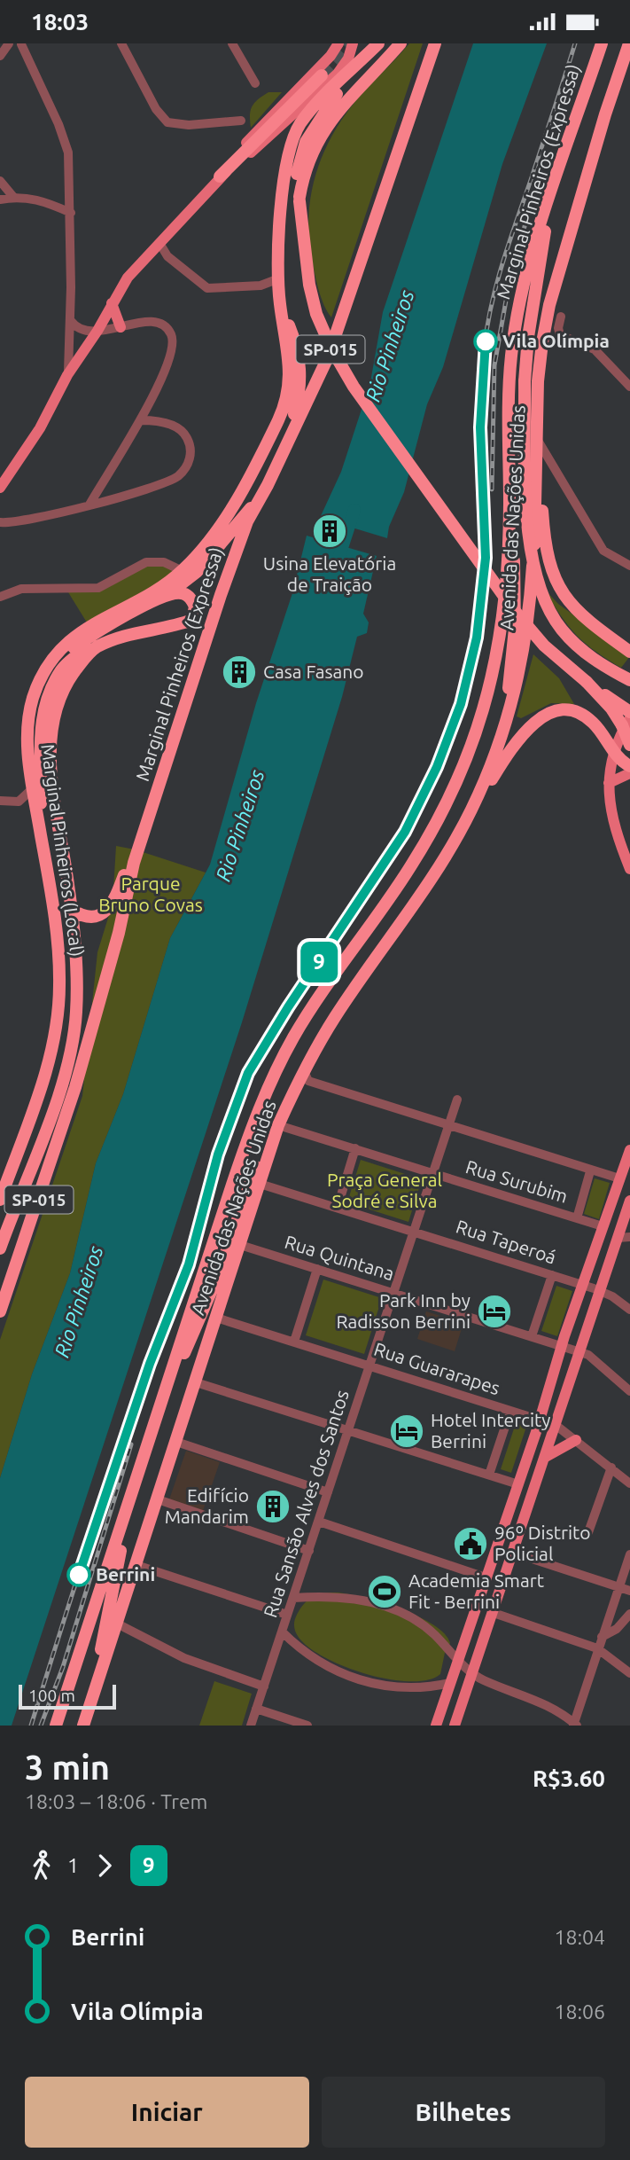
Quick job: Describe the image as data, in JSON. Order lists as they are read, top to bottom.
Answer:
{
  "streets": {
    "highway": [
      "Marginal Pinheiros (Expressa)",
      "SP-015",
      "Avenida das Nações Unidas",
      "Marginal Pinheiros (Local)"
    ],
    "street": [
      "Rua Surubim",
      "Rua Taperoá",
      "Rua Quintana",
      "Rua Guararapes",
      "Rua Sansão Alves dos Santos"
    ]
  },
  "crossings": [
    ["Avenida das Nações Unidas", "Rua Surubim"],
    ["Avenida das Nações Unidas", "Rua Taperoá"],
    ["Avenida das Nações Unidas", "Rua Quintana"],
    ["Avenida das Nações Unidas", "Rua Guararapes"],
    ["Rua Surubim", "Rua Sansão Alves dos Santos"],
    ["Rua Taperoá", "Rua Sansão Alves dos Santos"],
    ["Rua Quintana", "Rua Sansão Alves dos Santos"],
    ["Rua Guararapes", "Rua Sansão Alves dos Santos"]
  ],
  "water": ["Rio Pinheiros"],
  "parks": ["Parque Bruno Covas", "Praça General Sodré e Silva"],
  "places": {
    "other": ["Vila Olímpia", "Berrini"],
    "building": ["Usina Elevatória de Traição", "Casa Fasano", "Edifício Mandarim"],
    "hotel": ["Park Inn by Radisson Berrini", "Hotel Intercity Berrini"],
    "public building": ["96º Distrito Policial"],
    "sports": ["Academia Smart Fit - Berrini"]
  },
  "scale_bar": "100 m",
  "page": {
    "status": "18:03",
    "on_map": "9",
    "scale": "100 m",
    "heading": ["3 min", "18:03 – 18:06 · Trem", "R$3.60"],
    "legs": ["1", "9"],
    "list": [
      {
        "name": "Berrini",
        "value": "18:04"
      },
      {
        "name": "Vila Olímpia",
        "value": "18:06"
      }
    ],
    "buttons": ["Iniciar", "Bilhetes"]
  }
}
